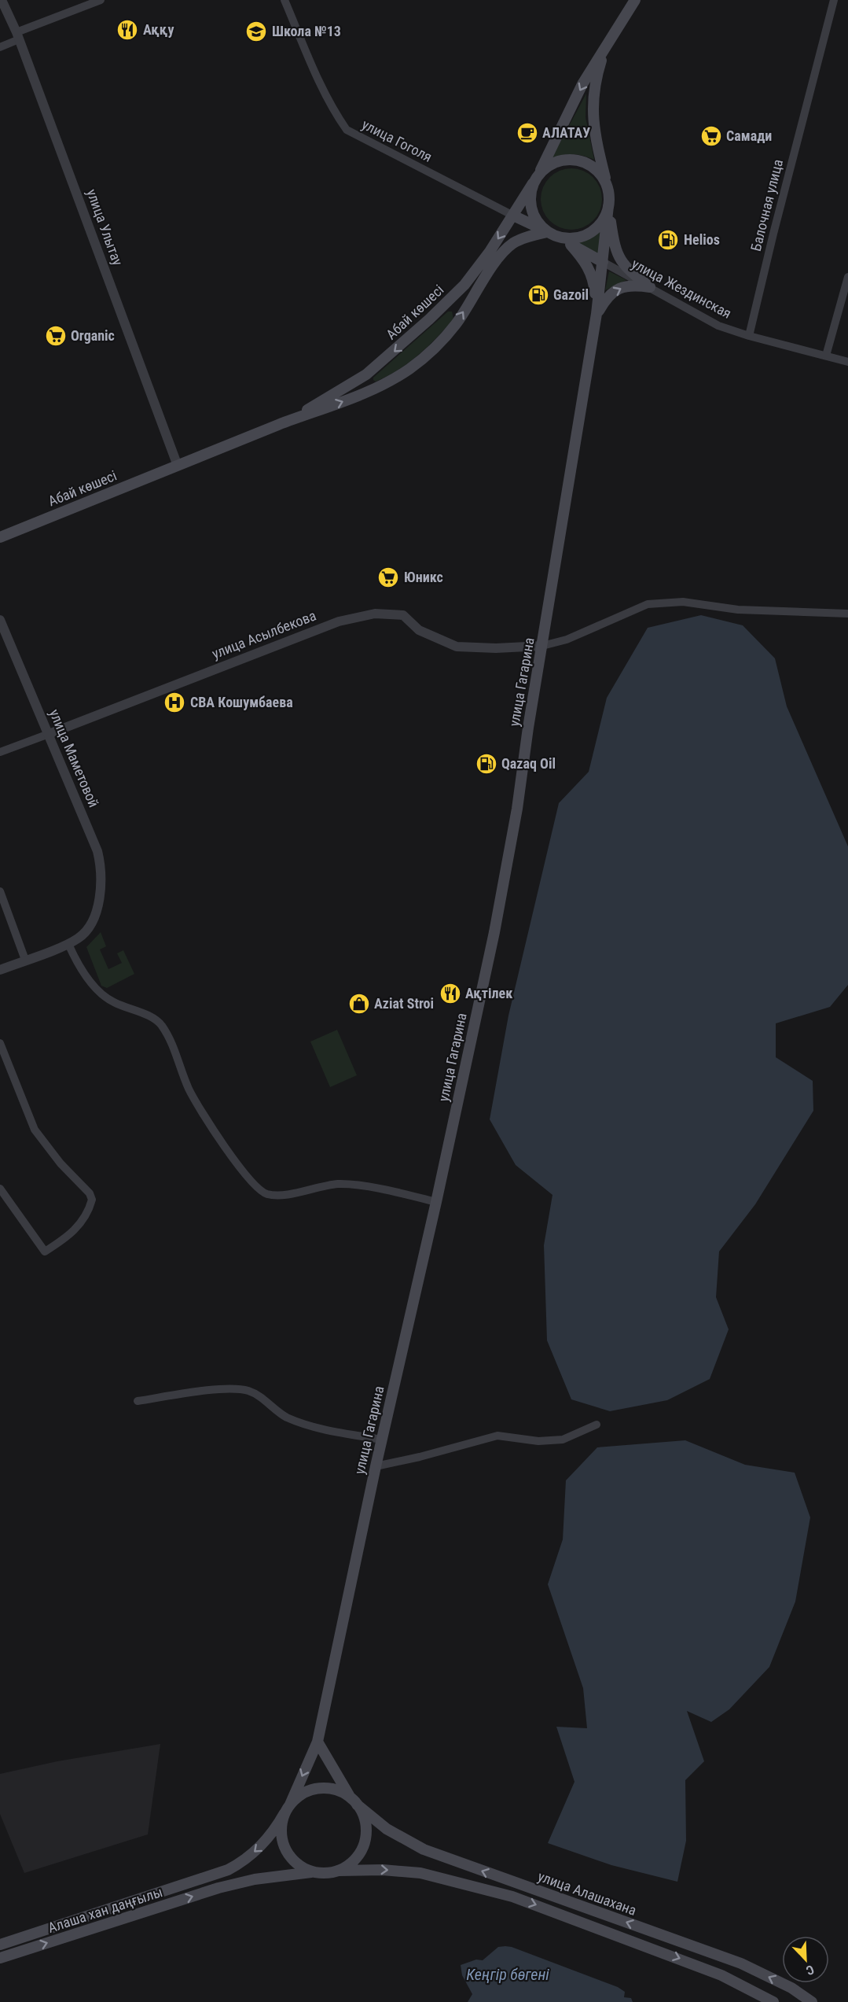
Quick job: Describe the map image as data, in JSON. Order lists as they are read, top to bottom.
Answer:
{
  "streets": {
    "main road": [
      "Абай көшесі",
      "улица Гагарина",
      "улица Алашахана",
      "Алаша хан даңғылы"
    ],
    "street": [
      "улица Гоголя",
      "Балочная улица",
      "улица Улытау",
      "улица Жездинская",
      "улица Асылбекова",
      "улица Маметовой"
    ]
  },
  "crossings": [
    ["улица Гоголя", "Абай көшесі"],
    ["Балочная улица", "улица Жездинская"],
    ["улица Улытау", "Абай көшесі"],
    ["улица Жездинская", "улица Гагарина"],
    ["Абай көшесі", "улица Гагарина"],
    ["улица Асылбекова", "улица Гагарина"],
    ["улица Асылбекова", "улица Маметовой"],
    ["улица Гагарина", "улица Алашахана"],
    ["улица Гагарина", "Алаша хан даңғылы"],
    ["улица Алашахана", "Алаша хан даңғылы"]
  ],
  "water": ["Кеңгір бөгені"],
  "places": {
    "restaurant": ["Аққу", "Ақтілек"],
    "school or university": ["Школа №13"],
    "cafe": ["АЛАТАУ"],
    "supermarket": ["Самади", "Organic", "Юникс"],
    "fuel station": ["Helios", "Gazoil", "Qazaq Oil"],
    "hospital": ["СВА Кошумбаева"],
    "shop": ["Aziat Stroi"]
  },
  "north": "bottom right"
}
